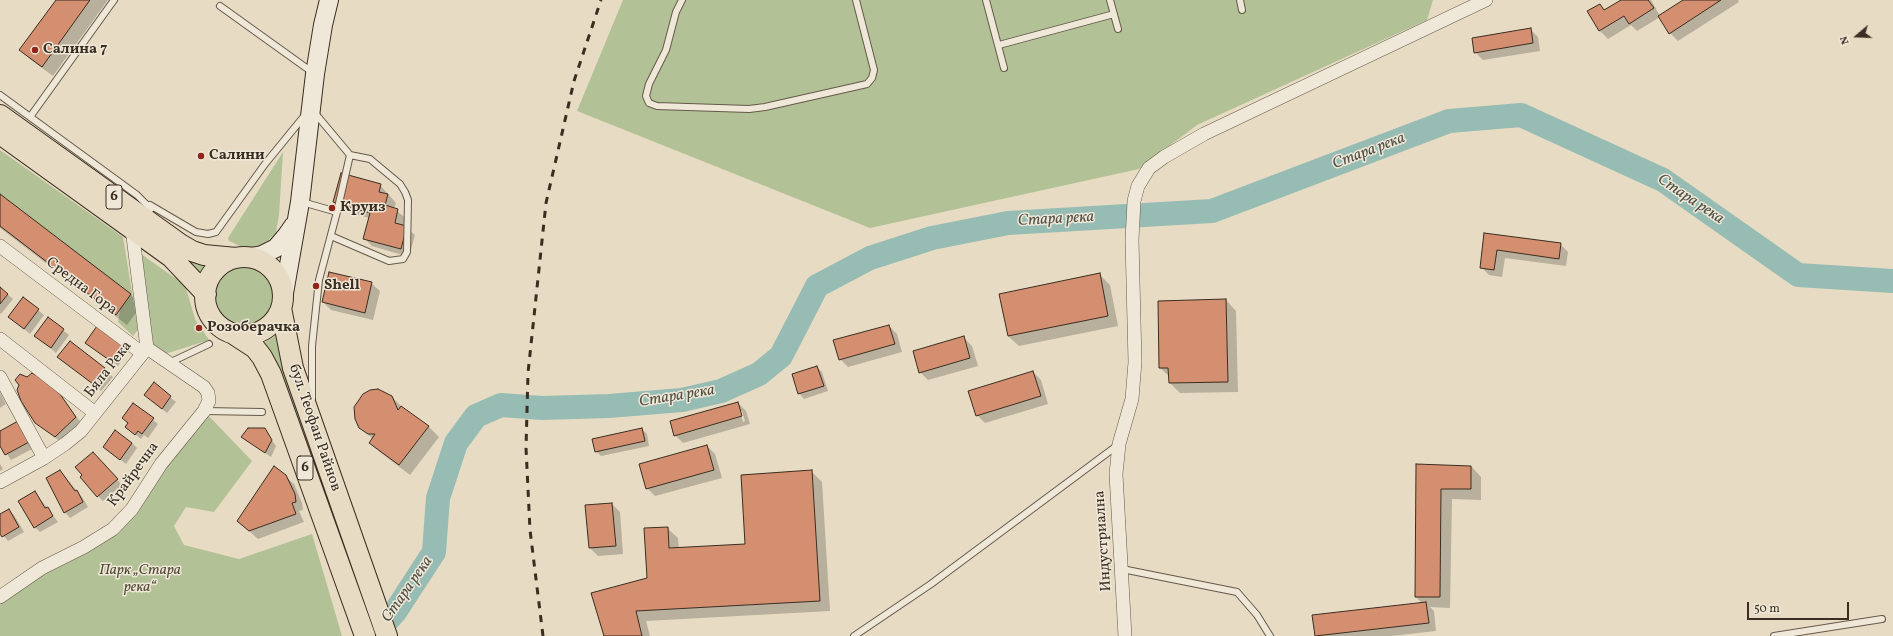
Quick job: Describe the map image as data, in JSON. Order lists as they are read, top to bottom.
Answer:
{
  "streets": {
    "main road": ["6", "бул. Теофан Райнов"],
    "street": [
      "Средна Гора",
      "Бяла Река",
      "Крайречна",
      "Индустриална"
    ]
  },
  "crossings": [
    ["6", "Бяла Река"],
    ["6", "бул. Теофан Райнов"],
    ["Средна Гора", "Бяла Река"],
    ["Средна Гора", "Крайречна"],
    ["Бяла Река", "Крайречна"]
  ],
  "water": ["Стара река"],
  "parks": ["Парк „Стара река“"],
  "places": [
    "Салина 7",
    "Салини",
    "Круиз",
    "Shell",
    "Розоберачка"
  ],
  "scale_bar": "50 m",
  "north": "left"
}
